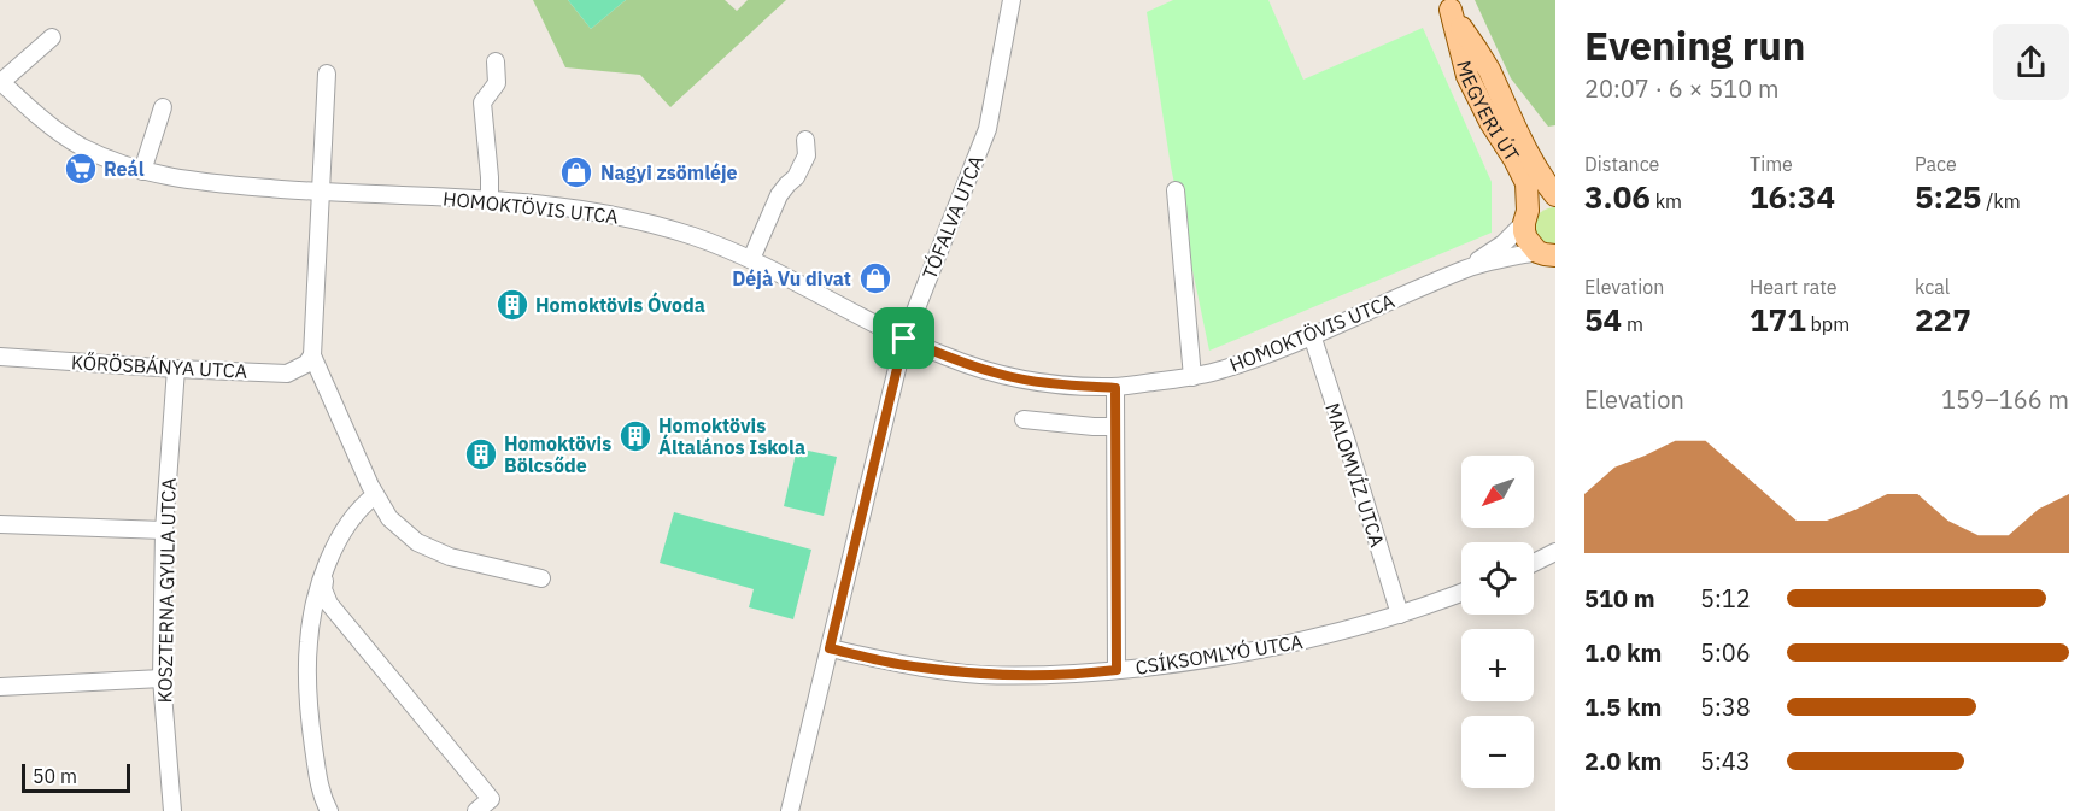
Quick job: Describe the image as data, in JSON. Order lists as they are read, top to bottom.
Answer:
{
  "streets": {
    "main road": ["MEGYERI ÚT"],
    "street": [
      "HOMOKTÖVIS UTCA",
      "TÓFALVA UTCA",
      "KŐRÖSBÁNYA UTCA",
      "MALOMVÍZ UTCA",
      "KOSZTERNA GYULA UTCA",
      "CSÍKSOMLYÓ UTCA"
    ]
  },
  "crossings": [
    ["MEGYERI ÚT", "HOMOKTÖVIS UTCA"],
    ["HOMOKTÖVIS UTCA", "TÓFALVA UTCA"],
    ["HOMOKTÖVIS UTCA", "MALOMVÍZ UTCA"],
    ["TÓFALVA UTCA", "CSÍKSOMLYÓ UTCA"],
    ["KŐRÖSBÁNYA UTCA", "KOSZTERNA GYULA UTCA"],
    ["MALOMVÍZ UTCA", "CSÍKSOMLYÓ UTCA"]
  ],
  "places": {
    "supermarket": ["Reál"],
    "shop": ["Nagyi zsömléje", "Déjà Vu divat"],
    "building": ["Homoktövis Óvoda", "Homoktövis Általános Iskola", "Homoktövis Bölcsőde"]
  },
  "scale_bar": "50 m",
  "north": "bottom left",
  "page": {
    "heading": ["Evening run", "20:07 · 6 × 510 m"],
    "stats": [
      ["Distance", "3.06 km"],
      ["Time", "16:34"],
      ["Pace", "5:25 /km"],
      ["Elevation", "54 m"],
      ["Heart rate", "171 bpm"],
      ["kcal", "227"]
    ],
    "chart": ["Elevation", "159–166 m"],
    "map_buttons": ["+", "−"],
    "list": [
      {
        "name": "510 m",
        "note": "5:12"
      },
      {
        "name": "1.0 km",
        "note": "5:06"
      },
      {
        "name": "1.5 km",
        "note": "5:38"
      },
      {
        "name": "2.0 km",
        "note": "5:43"
      }
    ],
    "scale": "50 m"
  }
}
